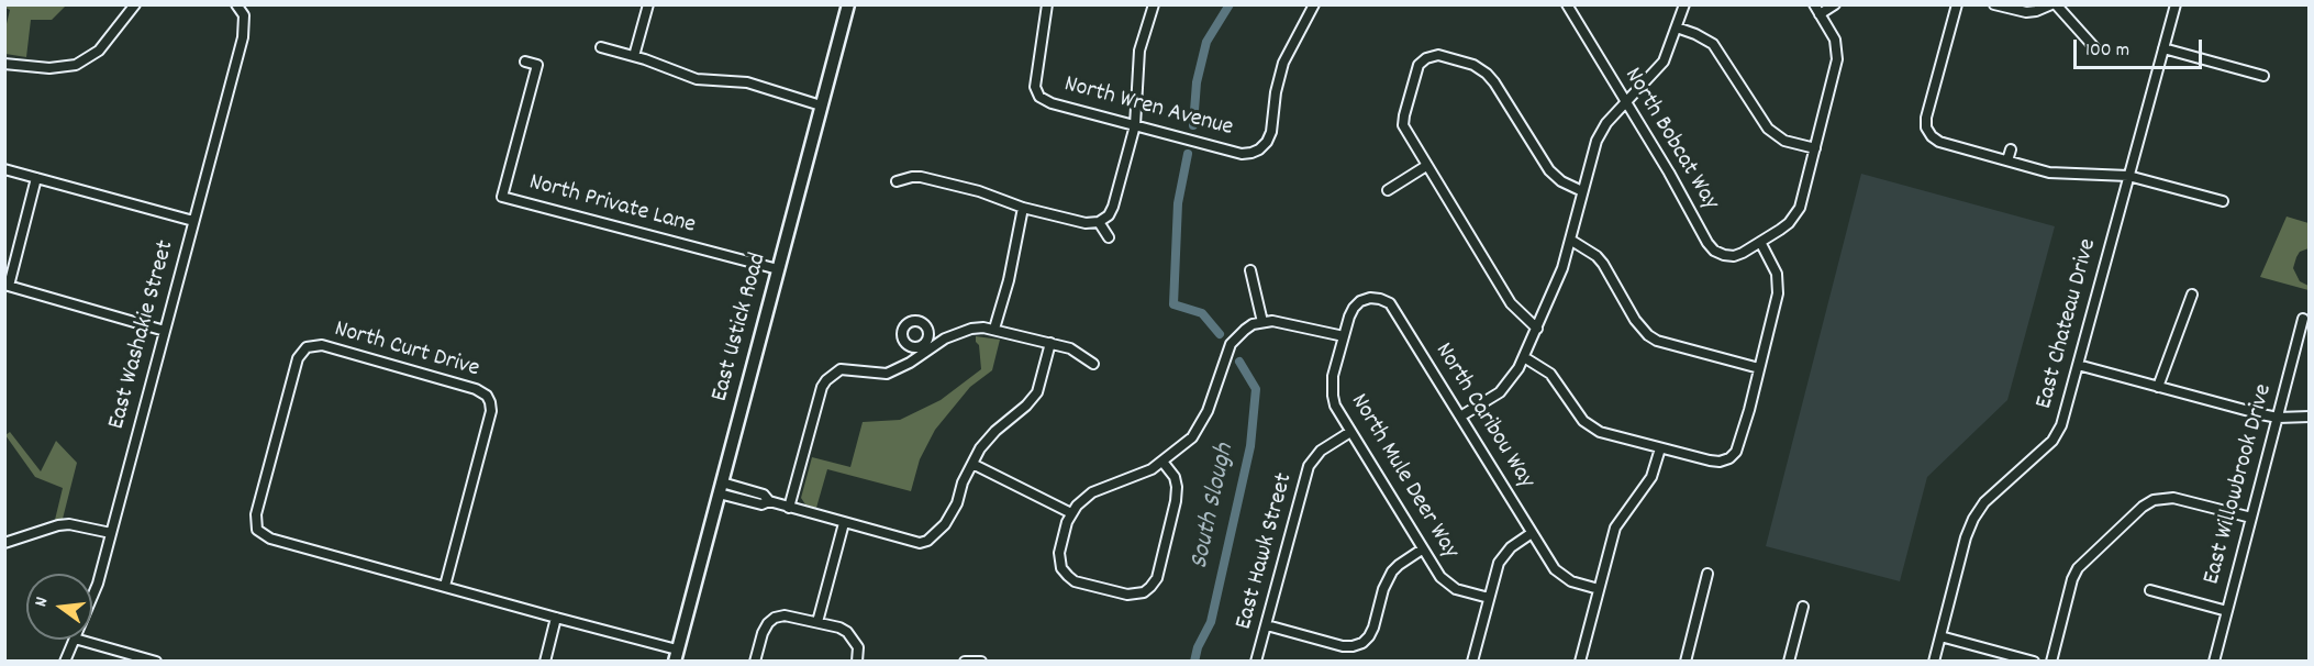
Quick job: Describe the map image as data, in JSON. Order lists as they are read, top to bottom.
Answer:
{
  "streets": {
    "main road": ["East Ustick Road"],
    "street": [
      "North Wren Avenue",
      "North Bobcat Way",
      "North Private Lane",
      "East Chateau Drive",
      "East Washakie Street",
      "North Curt Drive",
      "North Caribou Way",
      "North Mule Deer Way",
      "East Willowbrook Drive",
      "East Hawk Street"
    ]
  },
  "crossings": [
    ["North Private Lane", "East Ustick Road"],
    ["East Ustick Road", "North Curt Drive"],
    ["North Caribou Way", "North Mule Deer Way"],
    ["North Mule Deer Way", "East Hawk Street"]
  ],
  "water": ["South Slough"],
  "scale_bar": "100 m",
  "north": "left"
}
